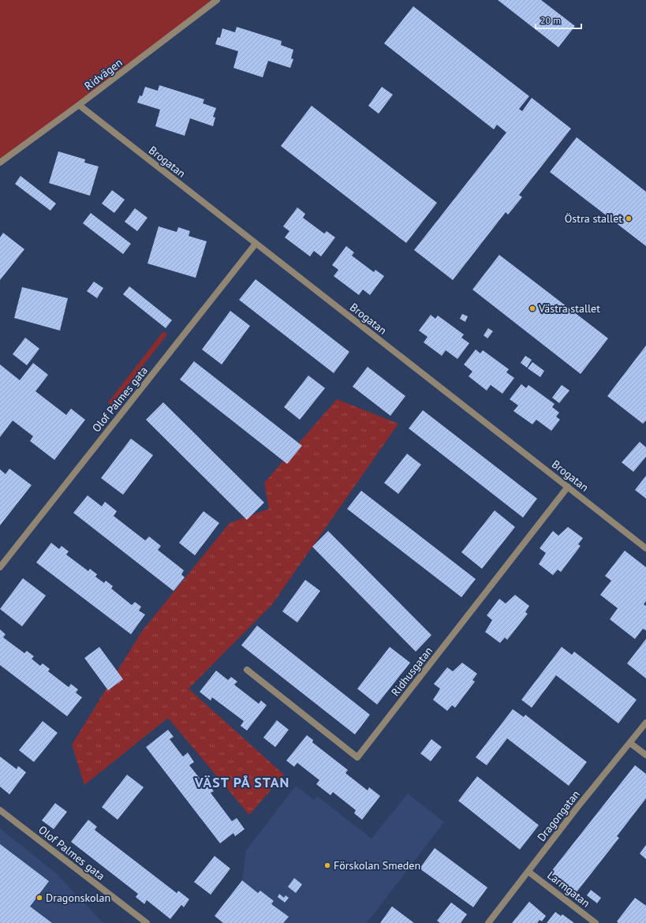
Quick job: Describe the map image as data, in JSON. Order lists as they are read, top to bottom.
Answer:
{
  "streets": {
    "street": [
      "Ridvägen",
      "Brogatan",
      "Olof Palmes gata",
      "Ridhusgatan",
      "Dragongatan",
      "Larmgatan"
    ]
  },
  "crossings": [
    ["Ridvägen", "Brogatan"],
    ["Brogatan", "Olof Palmes gata"],
    ["Brogatan", "Ridhusgatan"],
    ["Dragongatan", "Larmgatan"]
  ],
  "districts": ["VÄST PÅ STAN"],
  "places": [
    "Östra stallet",
    "Västra stallet",
    "Förskolan Smeden",
    "Dragonskolan"
  ],
  "scale_bar": "20 m"
}
